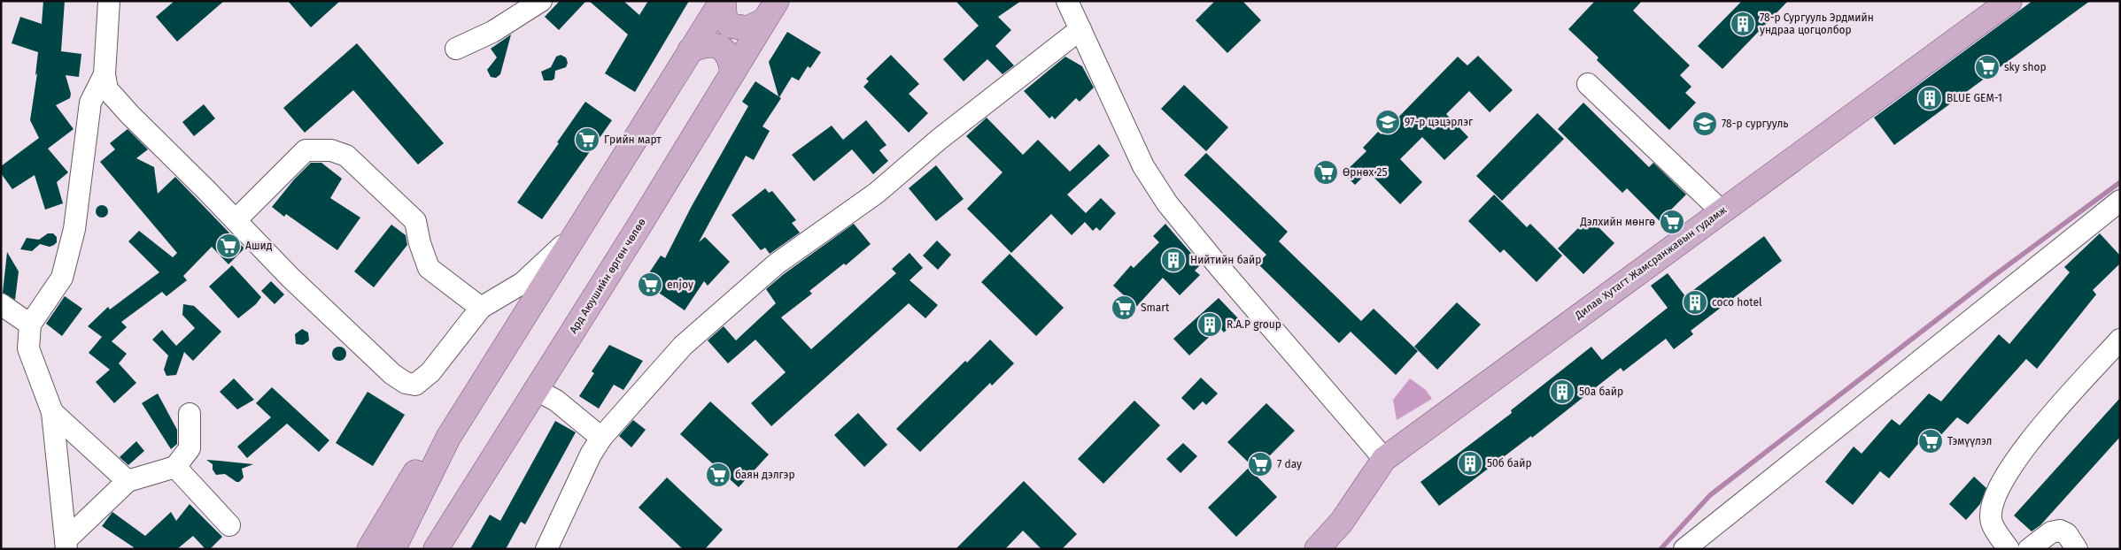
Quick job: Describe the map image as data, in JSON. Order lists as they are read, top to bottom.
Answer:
{
  "streets": {
    "main road": ["Дилав Хутагт Жамсранжавын гудамж", "Ард Аюушийн өргөн чөлөө"]
  },
  "places": {
    "building": [
      "78-р Сургууль Эрдмийн ундраа цогцолбор",
      "BLUE GEM-1",
      "Нийтийн байр",
      "coco hotel",
      "R.A.P group",
      "50а байр",
      "50б байр"
    ],
    "supermarket": [
      "sky shop",
      "Грийн март",
      "Өрнөх 25",
      "Дэлхийн мөнгө",
      "Ашид",
      "enjoy",
      "Smart",
      "Тэмүүлэл",
      "7 day",
      "баян дэлгэр"
    ],
    "school or university": ["97-р цэцэрлэг", "78-р сургууль"]
  }
}
